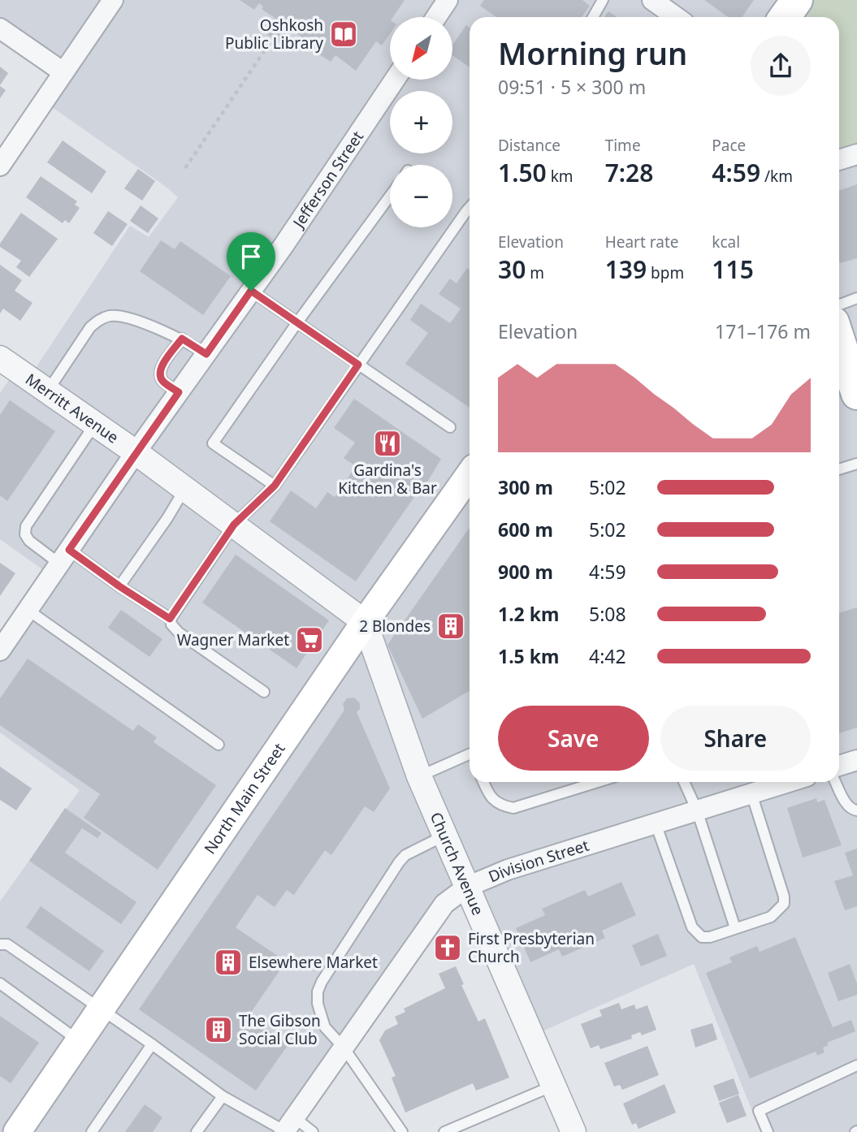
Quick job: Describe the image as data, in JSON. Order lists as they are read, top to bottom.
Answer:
{
  "streets": {
    "main road": ["North Main Street"],
    "street": [
      "Jefferson Street",
      "Merritt Avenue",
      "Division Street",
      "Church Avenue"
    ]
  },
  "crossings": [
    ["Jefferson Street", "Merritt Avenue"],
    ["Merritt Avenue", "North Main Street"],
    ["Merritt Avenue", "Church Avenue"],
    ["North Main Street", "Church Avenue"],
    ["Division Street", "Church Avenue"]
  ],
  "places": {
    "library": ["Oshkosh Public Library"],
    "restaurant": ["Gardina's Kitchen & Bar"],
    "building": ["2 Blondes", "Elsewhere Market", "The Gibson Social Club"],
    "supermarket": ["Wagner Market"],
    "church": ["First Presbyterian Church"]
  },
  "north": "bottom left",
  "page": {
    "map_buttons": ["+", "−"],
    "heading": ["Morning run", "09:51 · 5 × 300 m"],
    "stats": [
      ["Distance", "1.50 km"],
      ["Time", "7:28"],
      ["Pace", "4:59 /km"],
      ["Elevation", "30 m"],
      ["Heart rate", "139 bpm"],
      ["kcal", "115"]
    ],
    "chart": ["Elevation", "171–176 m"],
    "list": [
      {
        "name": "300 m",
        "note": "5:02"
      },
      {
        "name": "600 m",
        "note": "5:02"
      },
      {
        "name": "900 m",
        "note": "4:59"
      },
      {
        "name": "1.2 km",
        "note": "5:08"
      },
      {
        "name": "1.5 km",
        "note": "4:42"
      }
    ],
    "buttons": ["Save", "Share"]
  }
}
